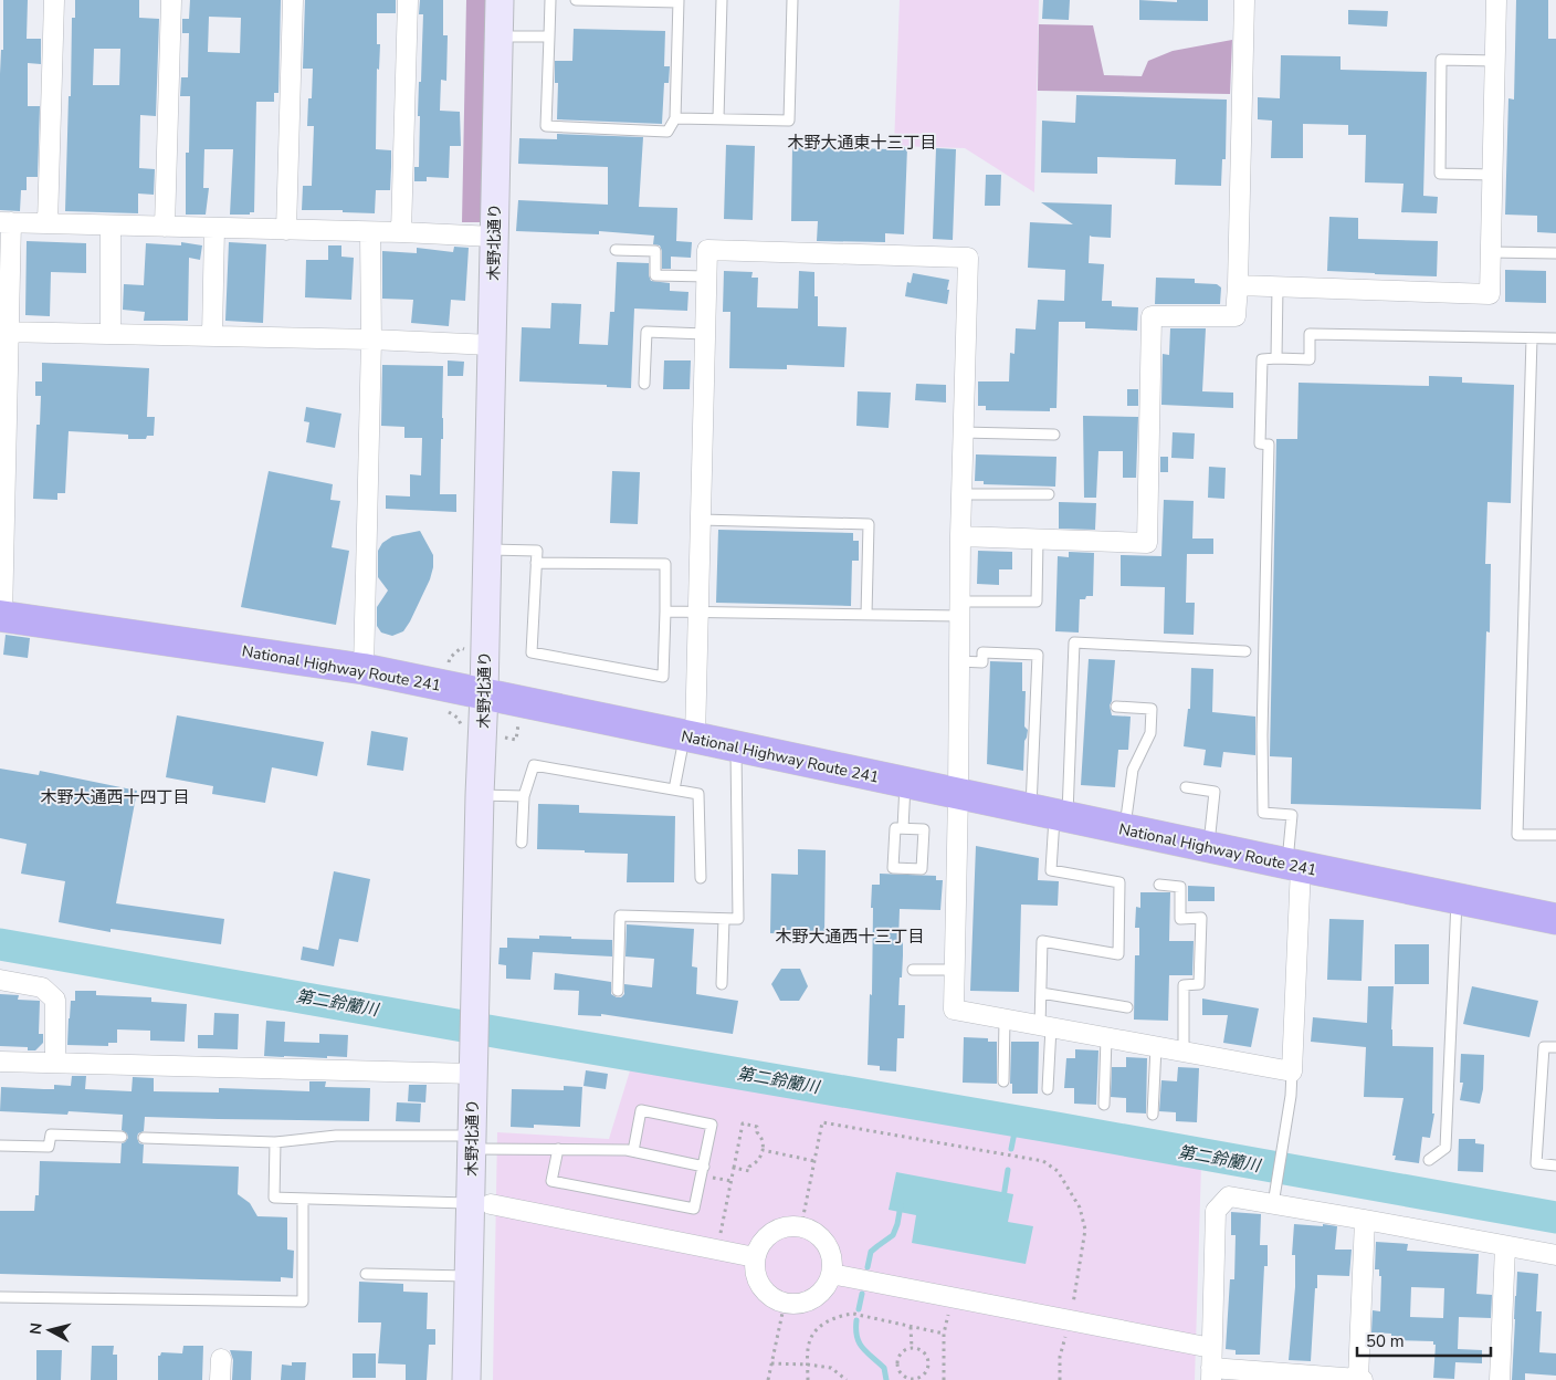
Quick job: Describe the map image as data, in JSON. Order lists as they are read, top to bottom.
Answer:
{
  "streets": {
    "highway": ["National Highway Route 241"],
    "street": ["木野北通り"]
  },
  "crossings": [
    ["木野北通り", "National Highway Route 241"]
  ],
  "districts": ["木野大通東十三丁目", "木野大通西十四丁目", "木野大通西十三丁目"],
  "water": ["第二鈴蘭川"],
  "scale_bar": "50 m",
  "north": "left"
}
